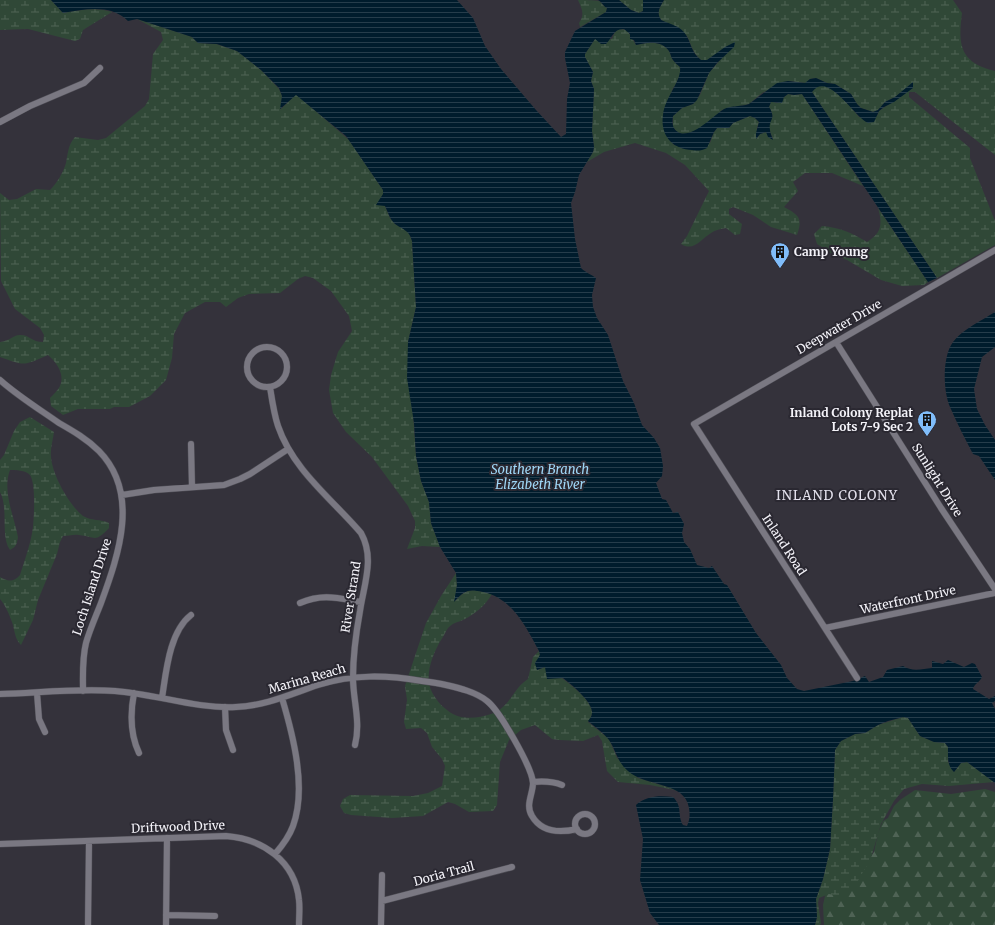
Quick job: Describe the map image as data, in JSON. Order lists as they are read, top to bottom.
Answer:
{
  "streets": {
    "street": [
      "Deepwater Drive",
      "Sunlight Drive",
      "Inland Road",
      "Loch Island Drive",
      "River Strand",
      "Waterfront Drive",
      "Marina Reach",
      "Driftwood Drive",
      "Doria Trail"
    ]
  },
  "crossings": [
    ["Deepwater Drive", "Sunlight Drive"],
    ["Deepwater Drive", "Inland Road"],
    ["Inland Road", "Waterfront Drive"],
    ["Loch Island Drive", "Marina Reach"],
    ["River Strand", "Marina Reach"]
  ],
  "districts": ["INLAND COLONY"],
  "water": ["Southern Branch Elizabeth River"],
  "places": {
    "building": ["Camp Young", "Inland Colony Replat Lots 7-9 Sec 2"]
  }
}
